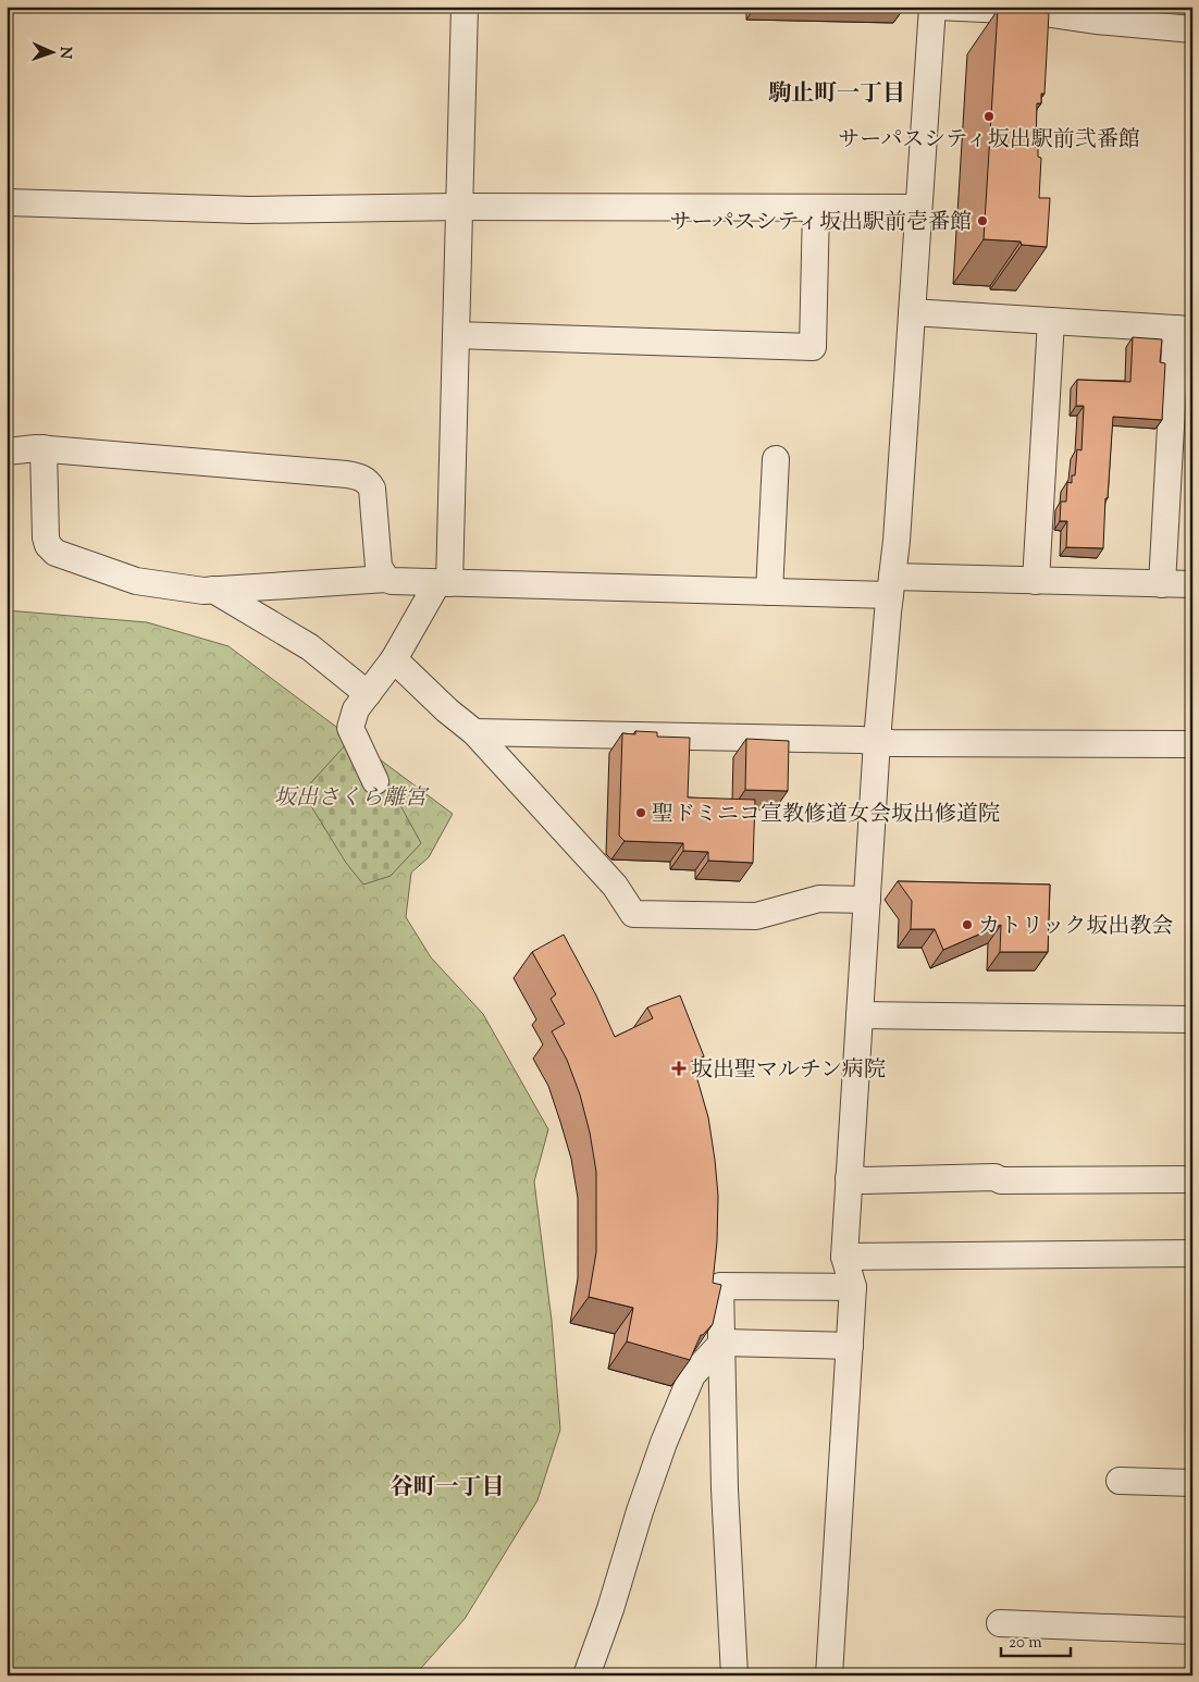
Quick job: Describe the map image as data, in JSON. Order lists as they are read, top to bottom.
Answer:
{
  "districts": ["駒止町一丁目", "谷町一丁目"],
  "parks": ["坂出さくら離宮"],
  "places": {
    "other": [
      "サーパスシティ坂出駅前弐番館",
      "サーパスシティ坂出駅前壱番館",
      "聖ドミニコ宣教修道女会坂出修道院",
      "カトリック坂出教会"
    ],
    "health": ["坂出聖マルチン病院"]
  },
  "scale_bar": "20 m",
  "north": "right"
}
